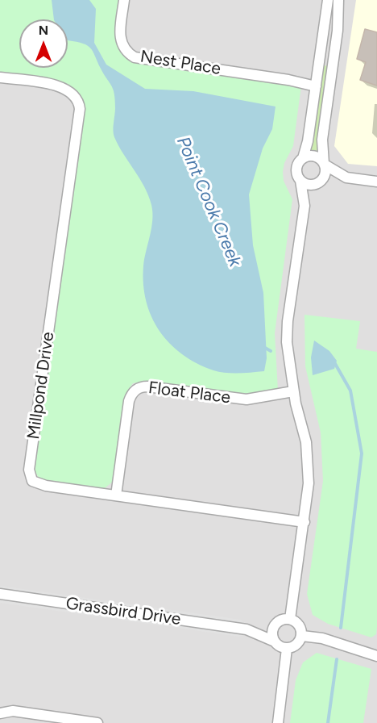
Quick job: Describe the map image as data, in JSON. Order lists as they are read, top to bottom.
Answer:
{
  "streets": {
    "street": [
      "Nest Place",
      "Millpond Drive",
      "Float Place",
      "Grassbird Drive"
    ]
  },
  "crossings": [
    ["Millpond Drive", "Float Place"]
  ],
  "water": ["Point Cook Creek"],
  "north": "top"
}
